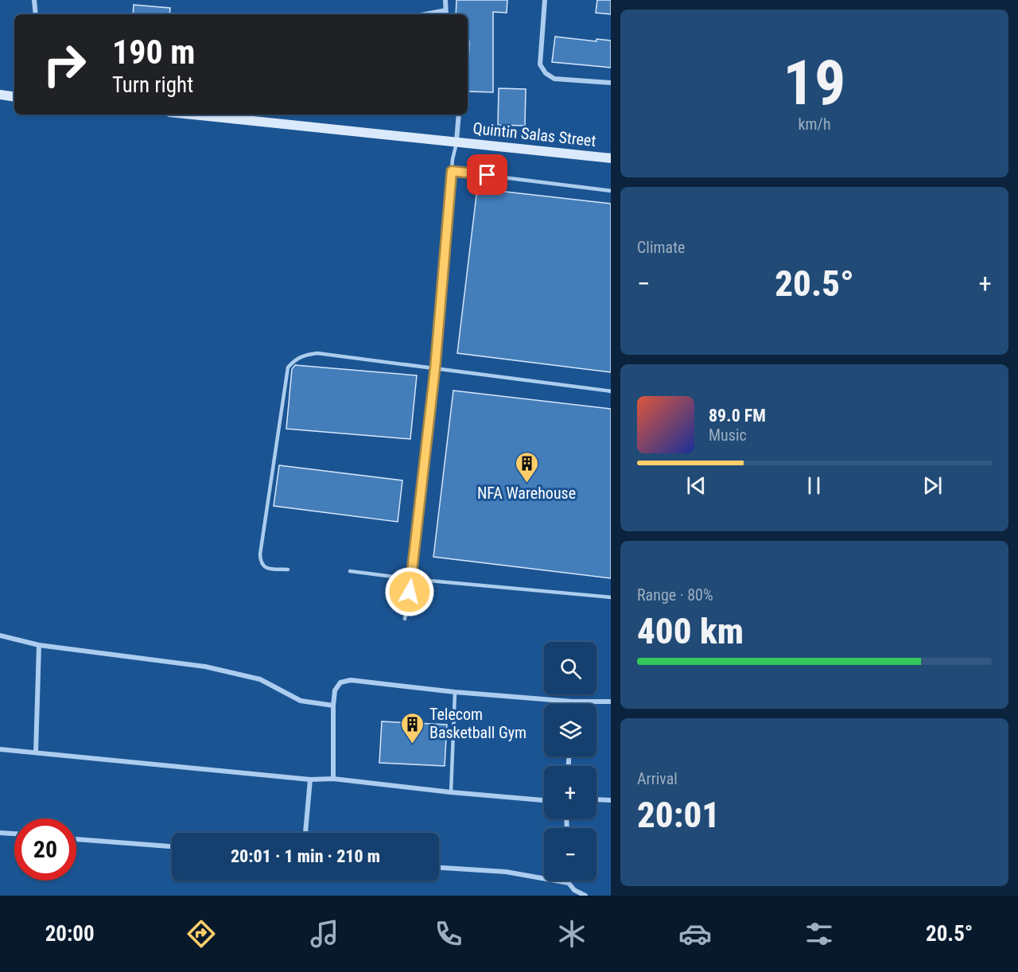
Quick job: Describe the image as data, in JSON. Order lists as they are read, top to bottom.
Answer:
{
  "streets": {
    "main road": ["Quintin Salas Street"]
  },
  "places": {
    "building": ["NFA Warehouse", "Telecom Basketball Gym"]
  },
  "page": {
    "tile": [
      ["19", "km/h"],
      "Climate",
      ["Range · 80%", "400 km"],
      ["Arrival", "20:01"]
    ],
    "turn": ["190 m", "Turn right"],
    "heat": ["−", "20.5°", "+"],
    "song": ["89.0 FM", "Music"],
    "map_buttons": ["+", "−"],
    "limit": "20",
    "trip": "20:01 · 1 min · 210 m",
    "tabs": ["20:00", "20.5°"]
  }
}
